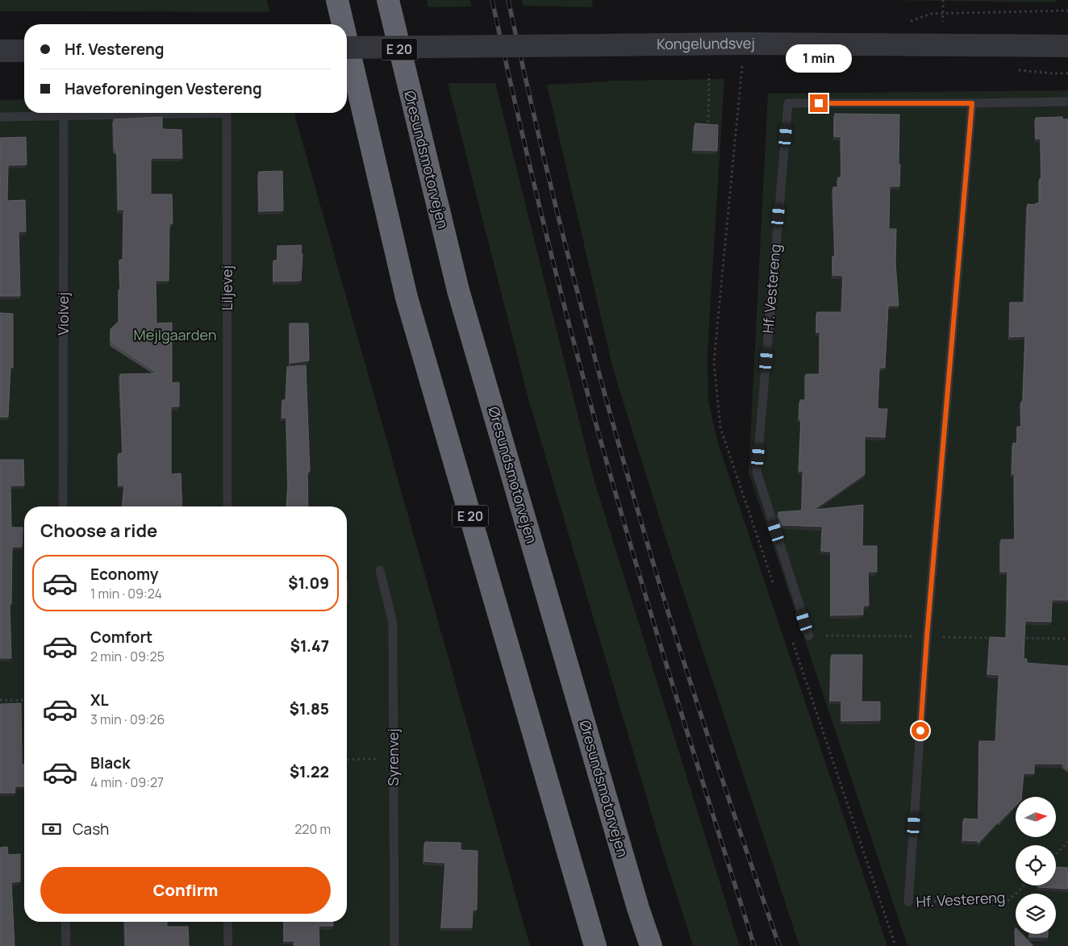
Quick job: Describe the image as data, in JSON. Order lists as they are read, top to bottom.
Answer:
{
  "streets": {
    "highway": ["E 20", "Øresundsmotorvejen"],
    "street": ["Kongelundsvej"],
    "lane": [
      "Liljevej",
      "Hf. Vestereng",
      "Violvej",
      "Syrenvej"
    ]
  },
  "crossings": [
    ["Liljevej", "Violvej"]
  ],
  "parks": ["Mejlgaarden"],
  "north": "right",
  "page": {
    "banner": ["Hf. Vestereng", "Haveforeningen Vestereng"],
    "bubble": "1 min",
    "heading": "Choose a ride",
    "list": [
      {
        "name": "Economy",
        "note": "1 min · 09:24",
        "value": "$1.09"
      },
      {
        "name": "Comfort",
        "note": "2 min · 09:25",
        "value": "$1.47"
      },
      {
        "name": "XL",
        "note": "3 min · 09:26",
        "value": "$1.85"
      },
      {
        "name": "Black",
        "note": "4 min · 09:27",
        "value": "$1.22"
      }
    ],
    "pay": ["Cash", "220 m"],
    "buttons": "Confirm"
  }
}
